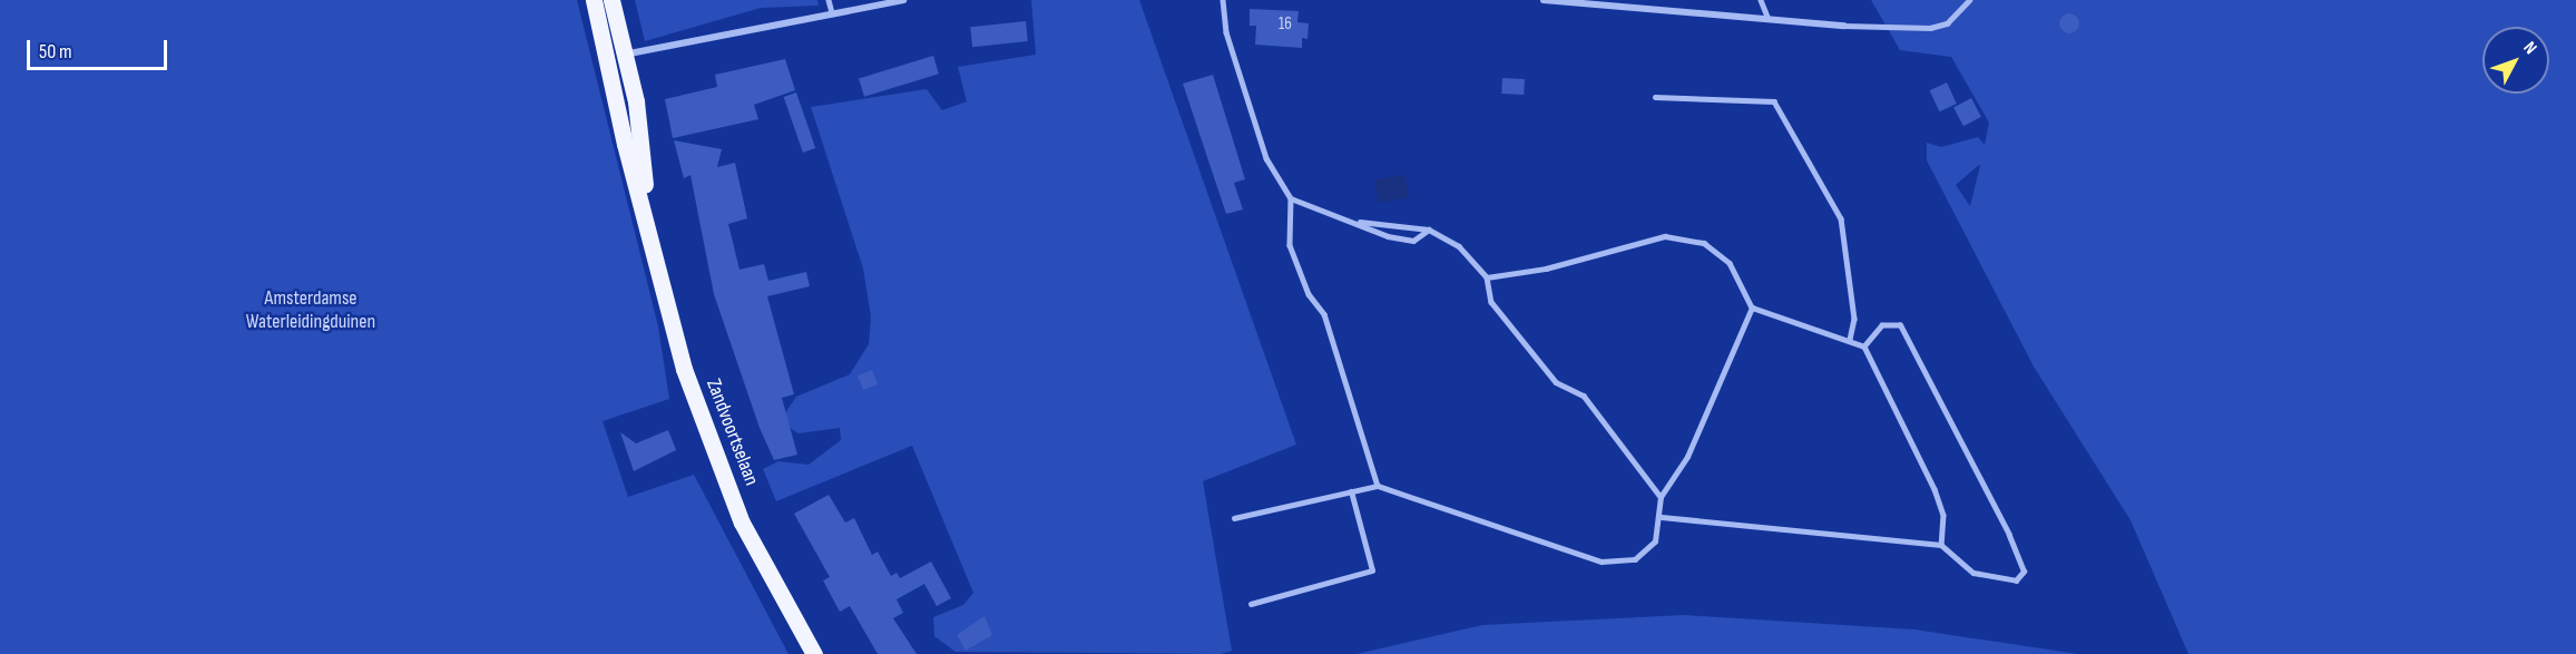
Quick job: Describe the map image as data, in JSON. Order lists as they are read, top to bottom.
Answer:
{
  "streets": {
    "main road": ["Zandvoortselaan"]
  },
  "parks": ["Amsterdamse Waterleidingduinen"],
  "house_numbers": ["16"],
  "scale_bar": "50 m",
  "north": "top right"
}
